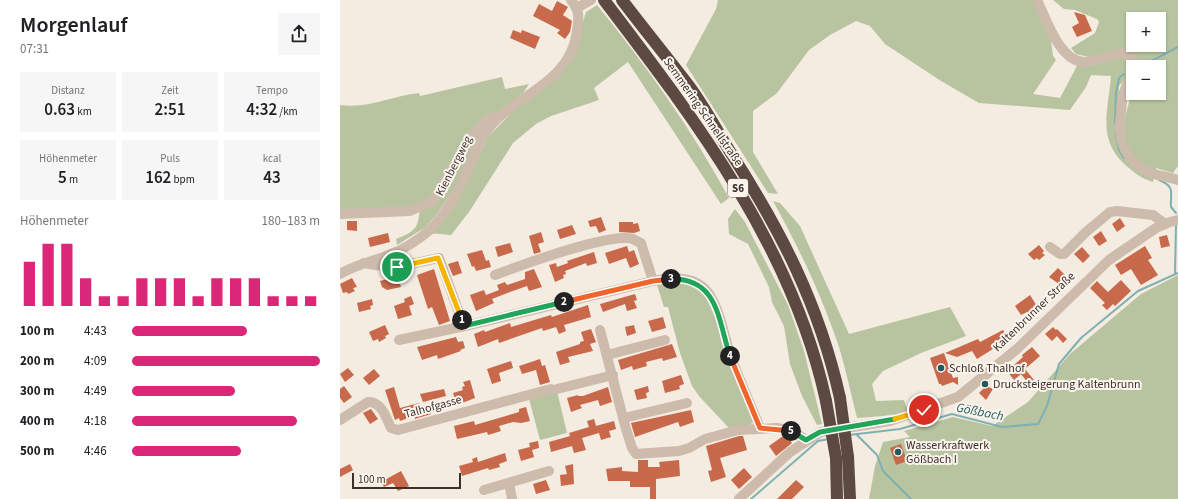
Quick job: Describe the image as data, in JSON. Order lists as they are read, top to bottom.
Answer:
{
  "streets": {
    "highway": ["Semmering Schnellstraße", "S6"],
    "street": ["Kienbergweg", "Kaltenbrunner Straße", "Talhofgasse"]
  },
  "water": ["Gößbach"],
  "places": ["Schloß Thalhof", "Drucksteigerung Kaltenbrunn", "Wasserkraftwerk Gößbach I"],
  "scale_bar": "100 m",
  "page": {
    "heading": ["Morgenlauf", "07:31"],
    "map_buttons": ["+", "−"],
    "stats": [
      ["Distanz", "0.63 km"],
      ["Zeit", "2:51"],
      ["Tempo", "4:32 /km"],
      ["Höhenmeter", "5 m"],
      ["Puls", "162 bpm"],
      ["kcal", "43"]
    ],
    "chart": ["Höhenmeter", "180–183 m"],
    "pins": [
      "3",
      "2",
      "1",
      "4",
      "5"
    ],
    "list": [
      {
        "name": "100 m",
        "note": "4:43"
      },
      {
        "name": "200 m",
        "note": "4:09"
      },
      {
        "name": "300 m",
        "note": "4:49"
      },
      {
        "name": "400 m",
        "note": "4:18"
      },
      {
        "name": "500 m",
        "note": "4:46"
      }
    ],
    "scale": "100 m"
  }
}
